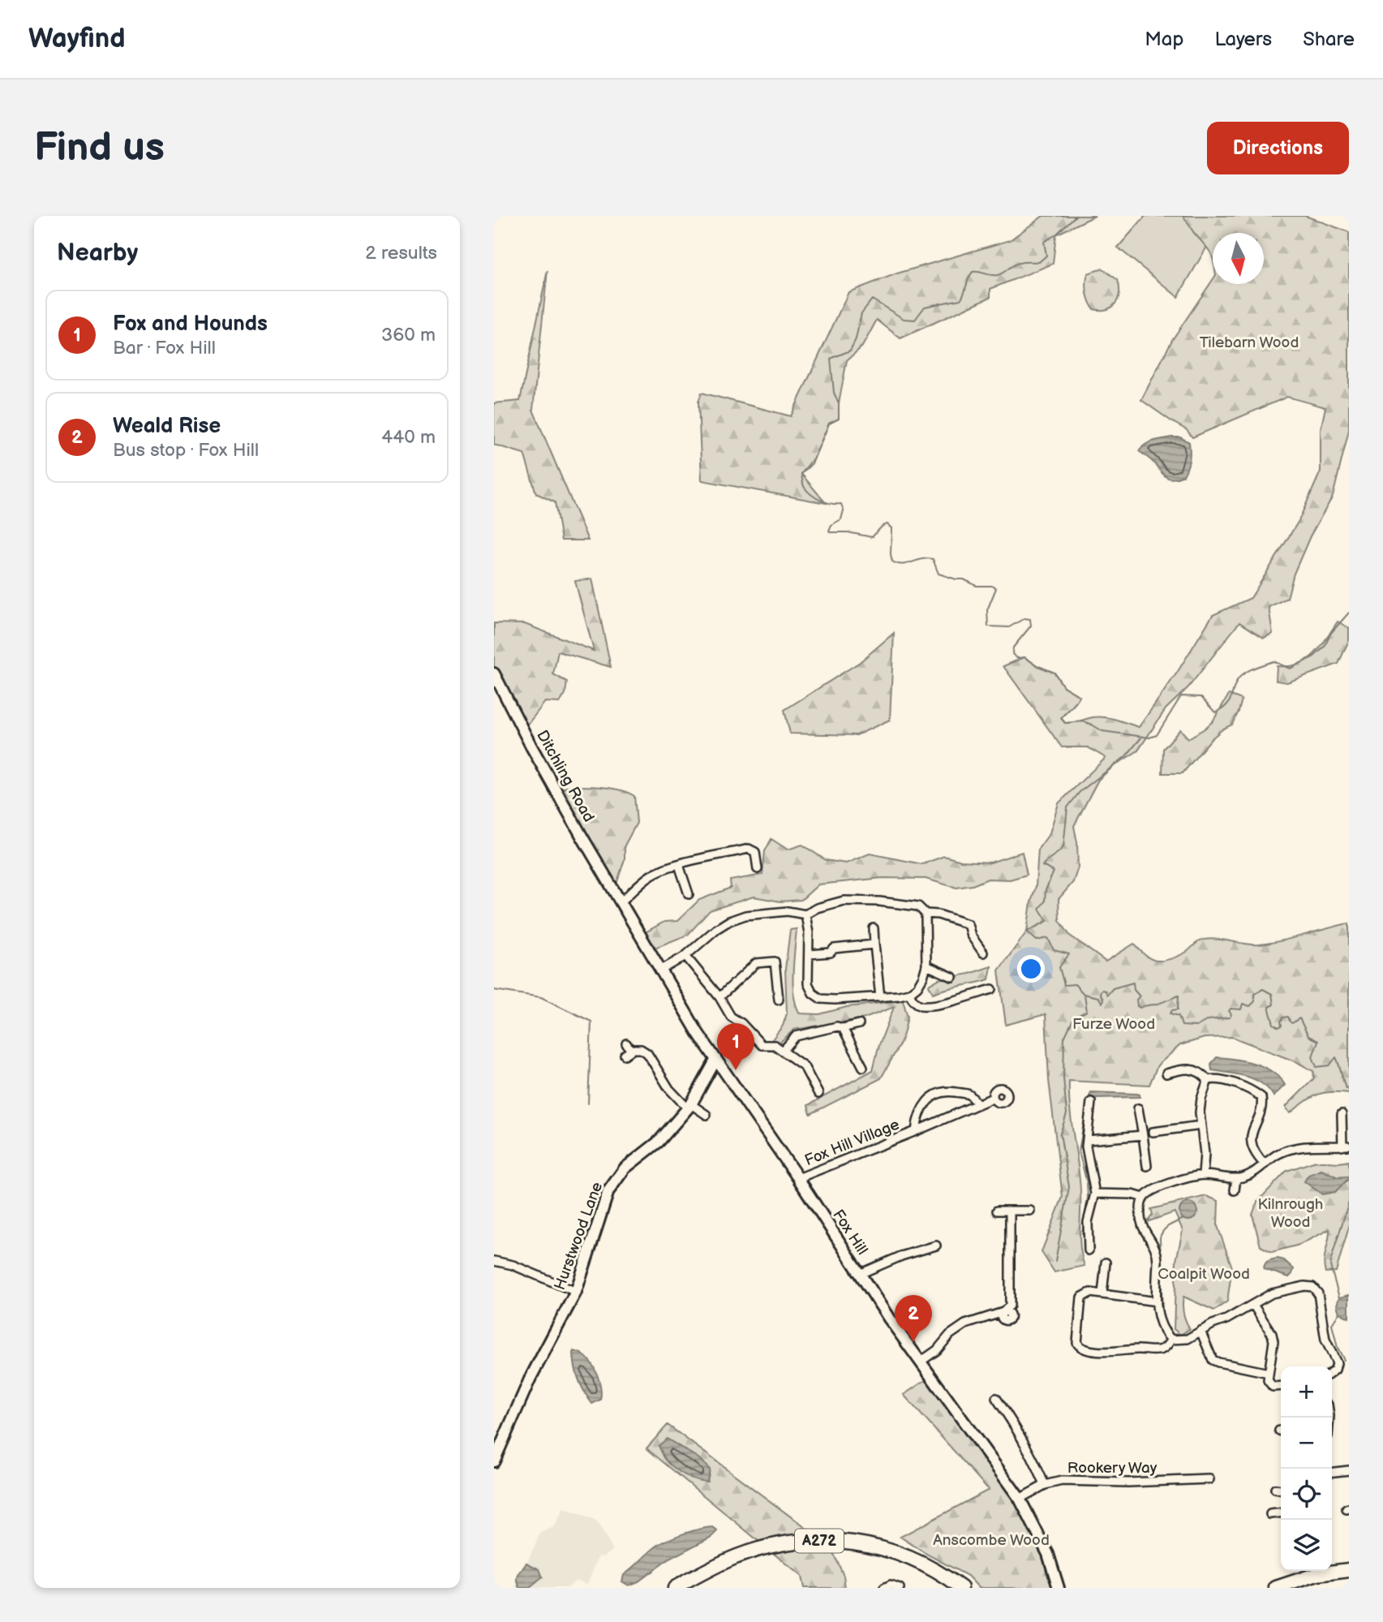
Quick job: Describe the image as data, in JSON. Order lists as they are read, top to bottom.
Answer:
{
  "streets": {
    "highway": ["A272"],
    "main road": ["Ditchling Road", "Fox Hill", "Hurstwood Lane"],
    "street": ["Fox Hill Village", "Rookery Way"]
  },
  "crossings": [
    ["Ditchling Road", "Fox Hill"],
    ["Fox Hill Village", "Fox Hill"],
    ["Fox Hill", "Hurstwood Lane"],
    ["Fox Hill", "Rookery Way"]
  ],
  "parks": [
    "Tilebarn Wood",
    "Furze Wood",
    "Kilnrough Wood",
    "Coalpit Wood",
    "Anscombe Wood"
  ],
  "north": "bottom",
  "page": {
    "header": "Wayfind",
    "nav": ["Map", "Layers", "Share"],
    "buttons": "Directions",
    "title": "Find us",
    "heading": ["Nearby", "2 results"],
    "list": [
      {
        "mark": "1",
        "name": "Fox and Hounds",
        "note": "Bar · Fox Hill",
        "value": "360 m"
      },
      {
        "mark": "2",
        "name": "Weald Rise",
        "note": "Bus stop · Fox Hill",
        "value": "440 m"
      }
    ],
    "pins": ["1", "2"],
    "map_buttons": ["+", "−"]
  }
}
